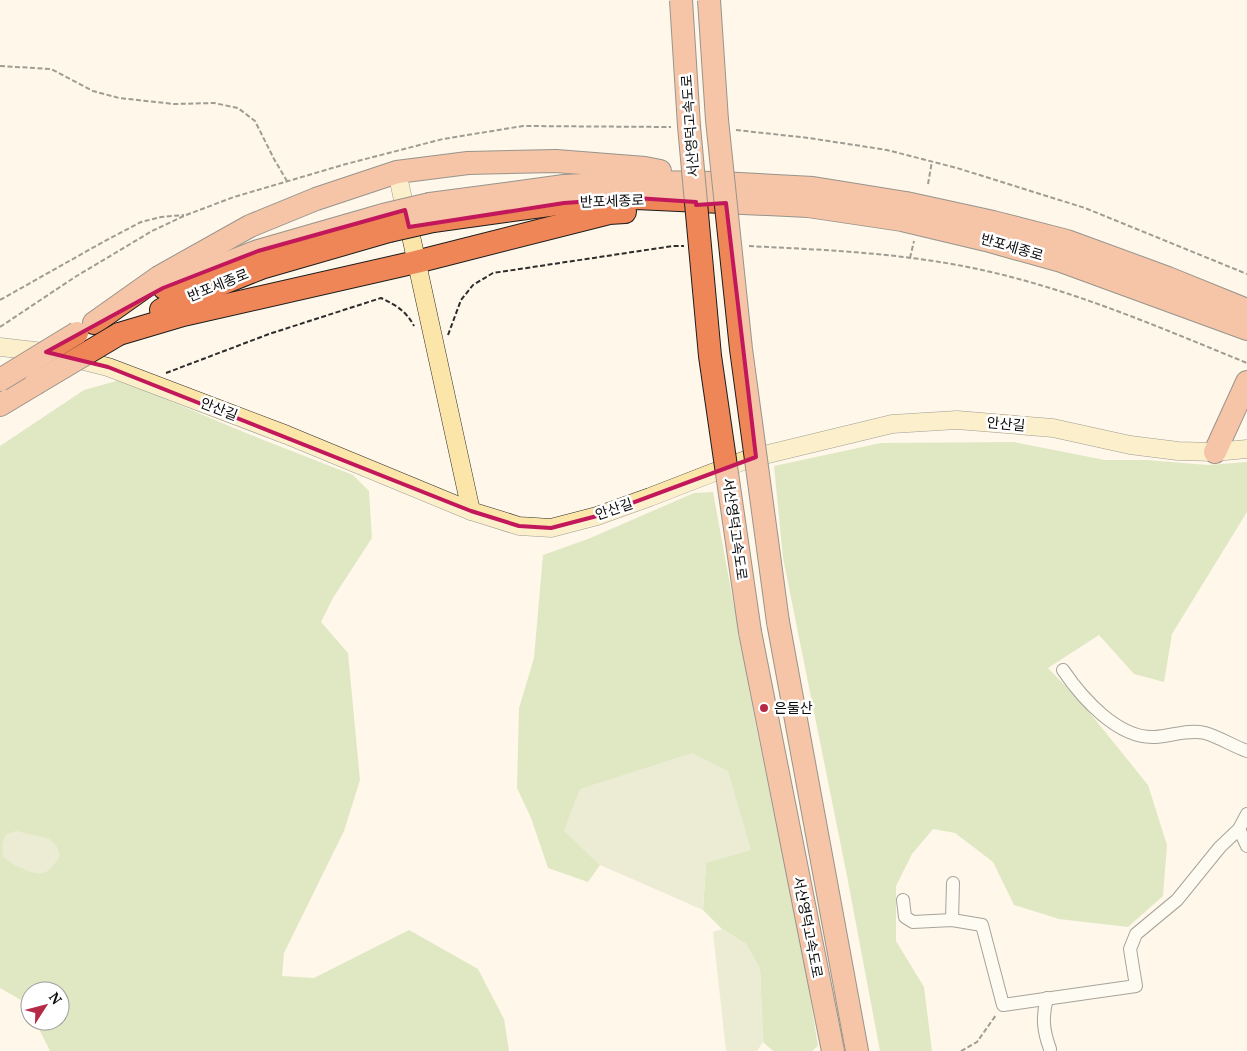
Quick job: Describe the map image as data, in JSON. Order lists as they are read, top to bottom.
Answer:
{
  "streets": {
    "highway": ["서산영덕고속도로", "반포세종로"],
    "street": ["안산길"]
  },
  "places": ["은둘산"],
  "north": "top right"
}
